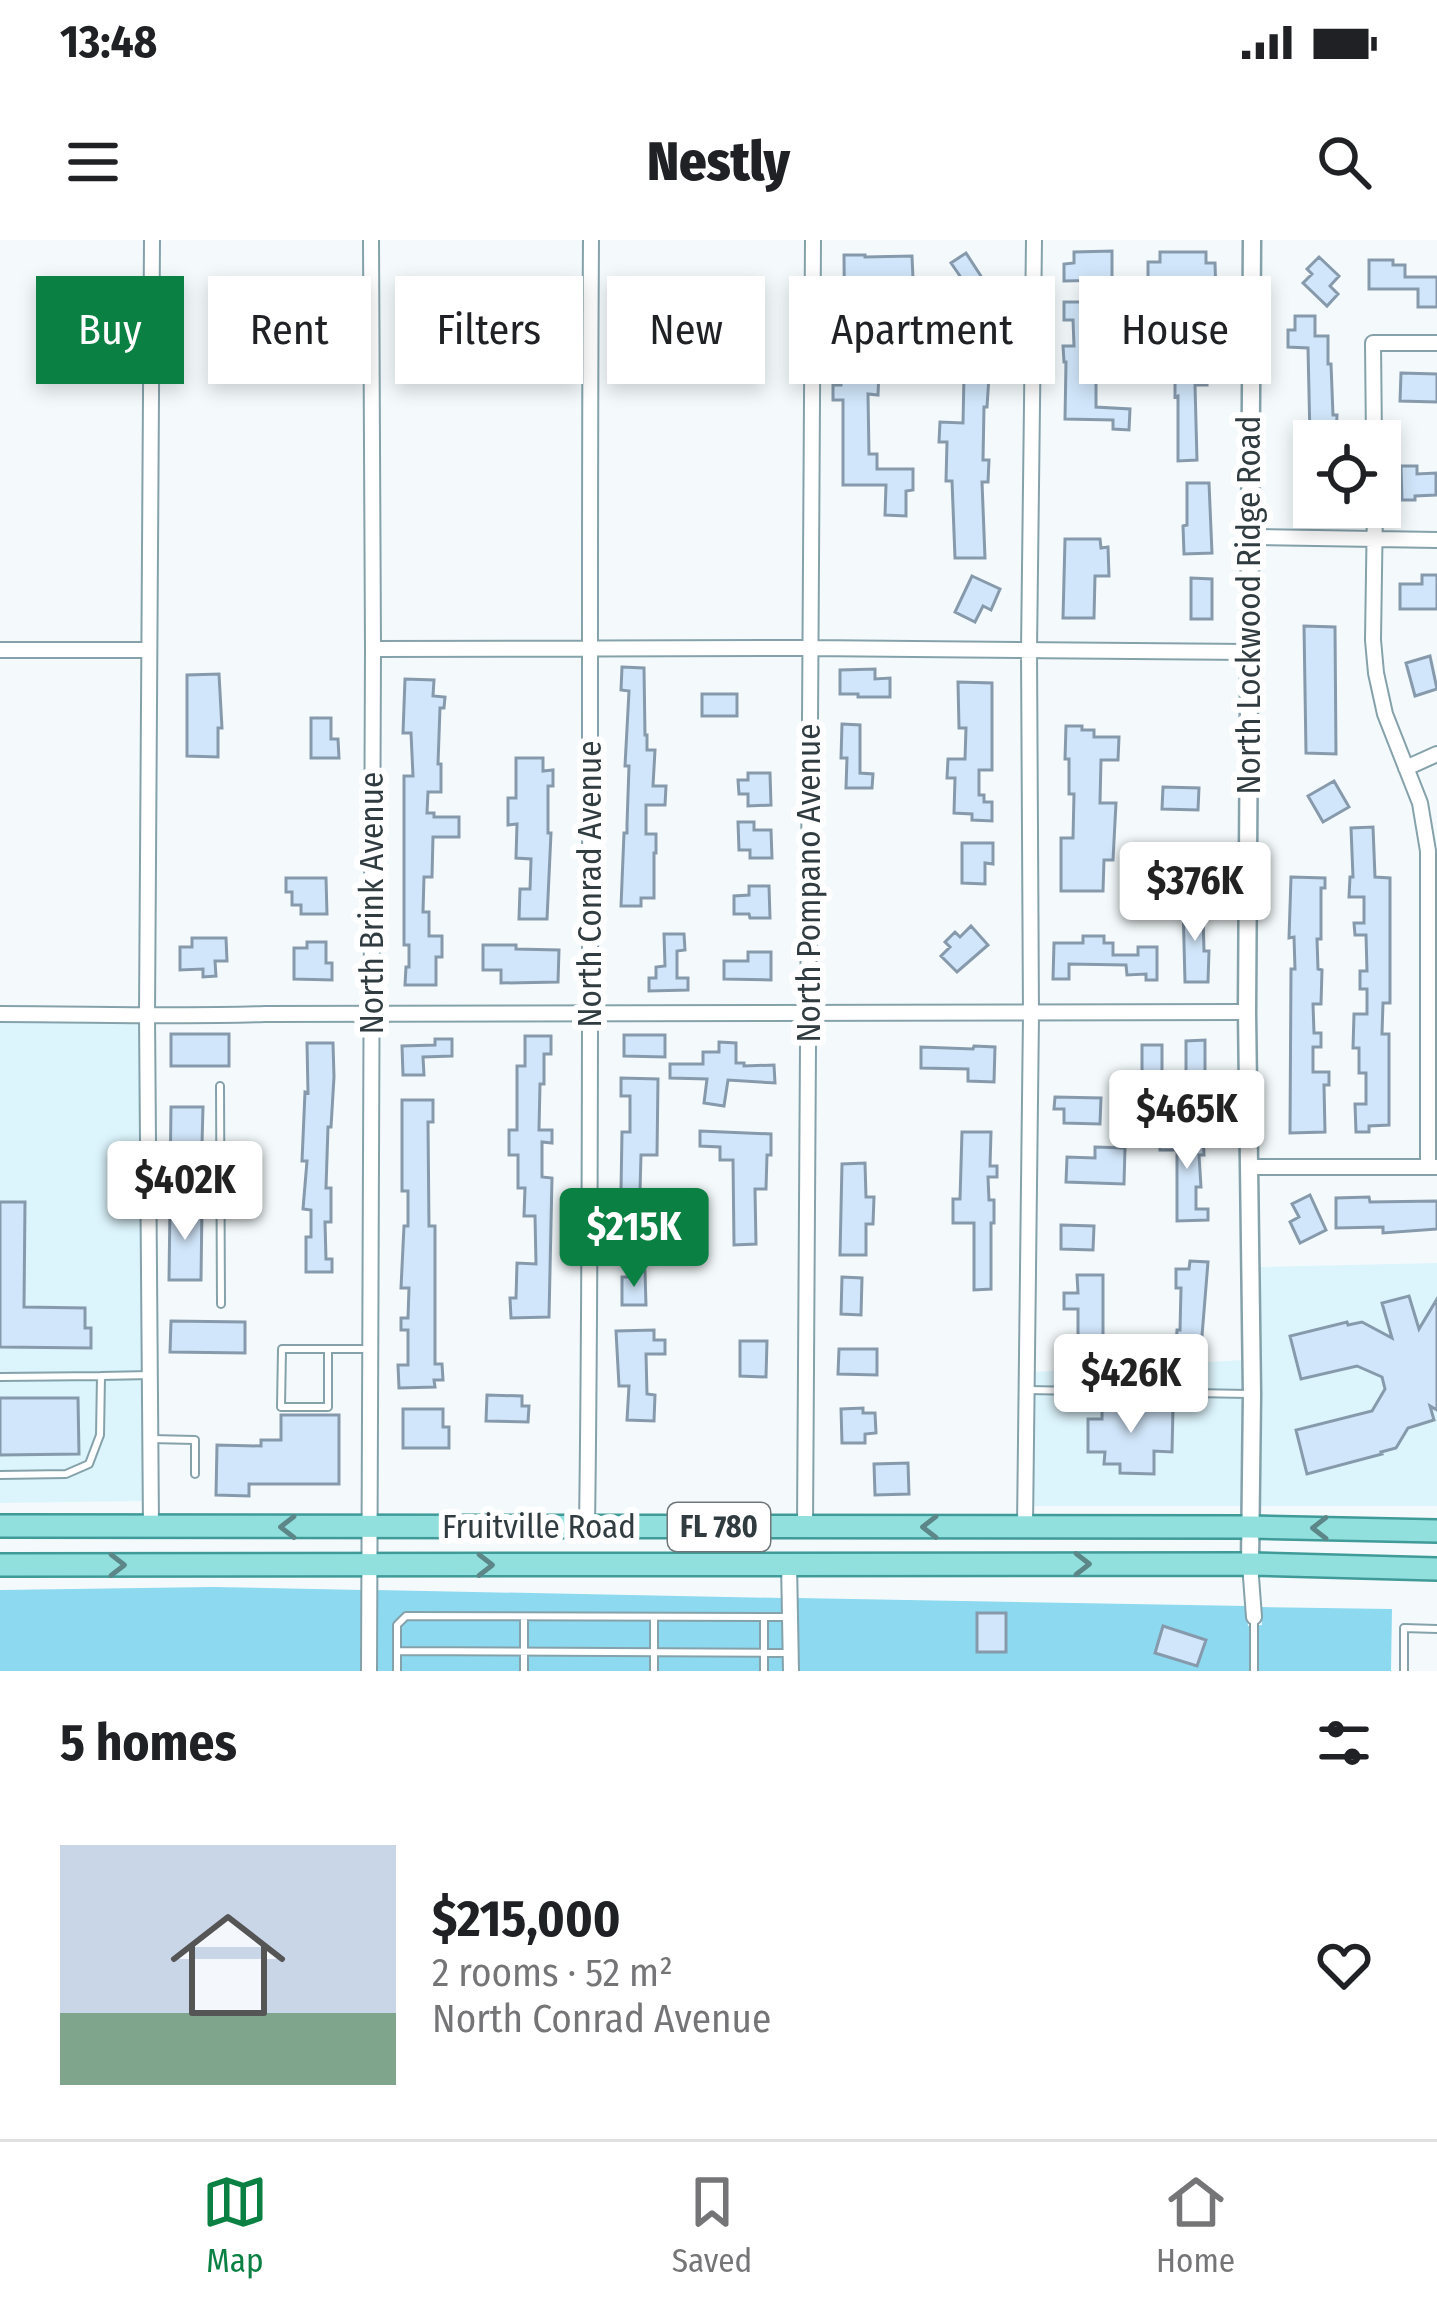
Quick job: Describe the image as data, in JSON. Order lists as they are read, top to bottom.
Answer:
{
  "streets": {
    "main road": ["Fruitville Road", "FL 780"],
    "street": [
      "North Lockwood Ridge Road",
      "North Pompano Avenue",
      "North Conrad Avenue",
      "North Brink Avenue"
    ]
  },
  "crossings": [
    ["North Lockwood Ridge Road", "Fruitville Road"],
    ["North Pompano Avenue", "Fruitville Road"],
    ["North Conrad Avenue", "Fruitville Road"],
    ["North Brink Avenue", "Fruitville Road"]
  ],
  "page": {
    "status": "13:48",
    "header": "Nestly",
    "chip": [
      "Buy",
      "Rent",
      "Filters",
      "New",
      "Apartment",
      "House"
    ],
    "price": [
      "$376K",
      "$465K",
      "$402K",
      "$215K",
      "$426K"
    ],
    "heading": "5 homes",
    "list": [
      {
        "name": "$215,000",
        "note": "2 rooms · 52 m² · North Conrad Avenue"
      }
    ],
    "tabs": ["Map", "Saved", "Home"]
  }
}
